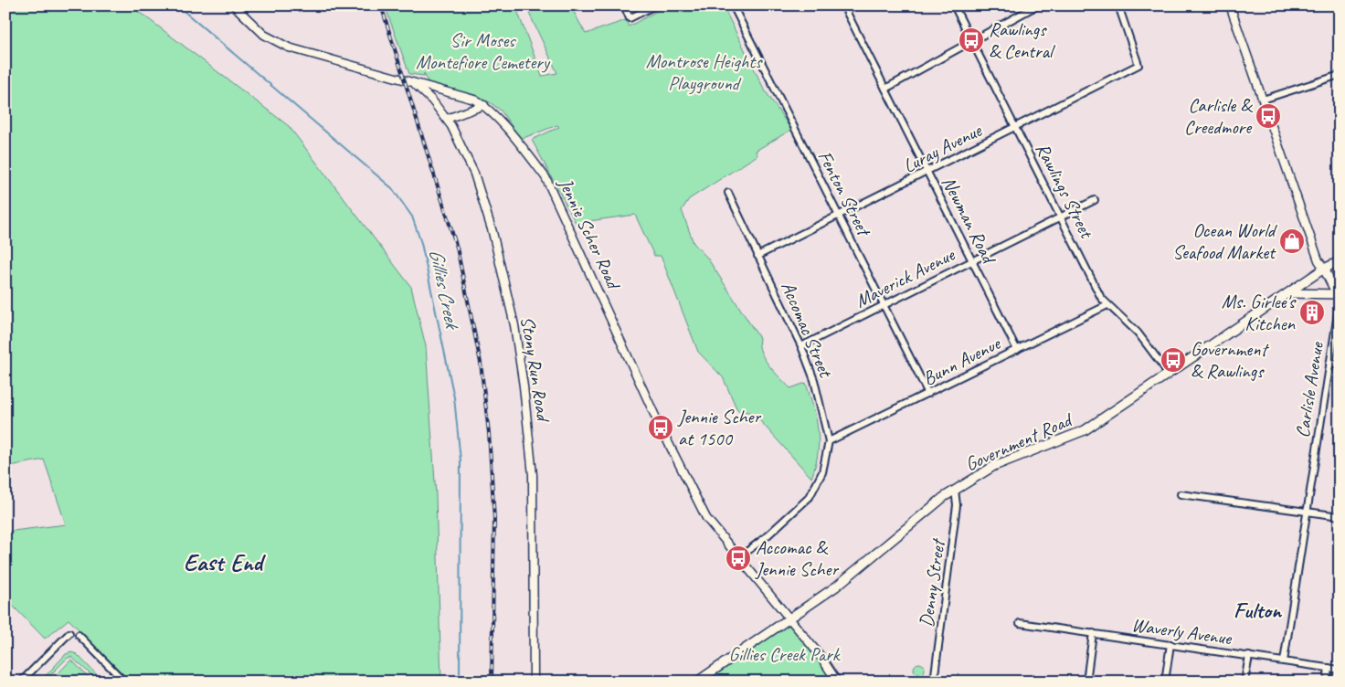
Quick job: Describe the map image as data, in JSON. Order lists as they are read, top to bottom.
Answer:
{
  "streets": {
    "main road": ["Carlisle Avenue", "Government Road"],
    "street": [
      "Luray Avenue",
      "Rawlings Street",
      "Fenton Street",
      "Newman Road",
      "Jennie Scher Road",
      "Maverick Avenue",
      "Accomac Street",
      "Bunn Avenue",
      "Stony Run Road",
      "Denny Street",
      "Waverly Avenue"
    ]
  },
  "crossings": [
    ["Luray Avenue", "Rawlings Street"],
    ["Luray Avenue", "Fenton Street"],
    ["Luray Avenue", "Newman Road"],
    ["Luray Avenue", "Accomac Street"],
    ["Rawlings Street", "Maverick Avenue"],
    ["Rawlings Street", "Bunn Avenue"],
    ["Rawlings Street", "Government Road"],
    ["Fenton Street", "Maverick Avenue"],
    ["Fenton Street", "Bunn Avenue"],
    ["Newman Road", "Maverick Avenue"],
    ["Newman Road", "Bunn Avenue"],
    ["Jennie Scher Road", "Accomac Street"],
    ["Jennie Scher Road", "Stony Run Road"],
    ["Jennie Scher Road", "Government Road"],
    ["Maverick Avenue", "Accomac Street"],
    ["Accomac Street", "Bunn Avenue"],
    ["Carlisle Avenue", "Government Road"],
    ["Carlisle Avenue", "Waverly Avenue"],
    ["Government Road", "Denny Street"]
  ],
  "districts": ["East End", "Fulton"],
  "water": ["Gillies Creek"],
  "parks": ["Sir Moses Montefiore Cemetery", "Montrose Heights Playground", "Gillies Creek Park"],
  "places": {
    "bus stop": [
      "Rawlings & Central",
      "Carlisle & Creedmore",
      "Government & Rawlings",
      "Jennie Scher at 1500",
      "Accomac & Jennie Scher"
    ],
    "shop": ["Ocean World Seafood Market"],
    "building": ["Ms. Girlee's Kitchen"]
  }
}
